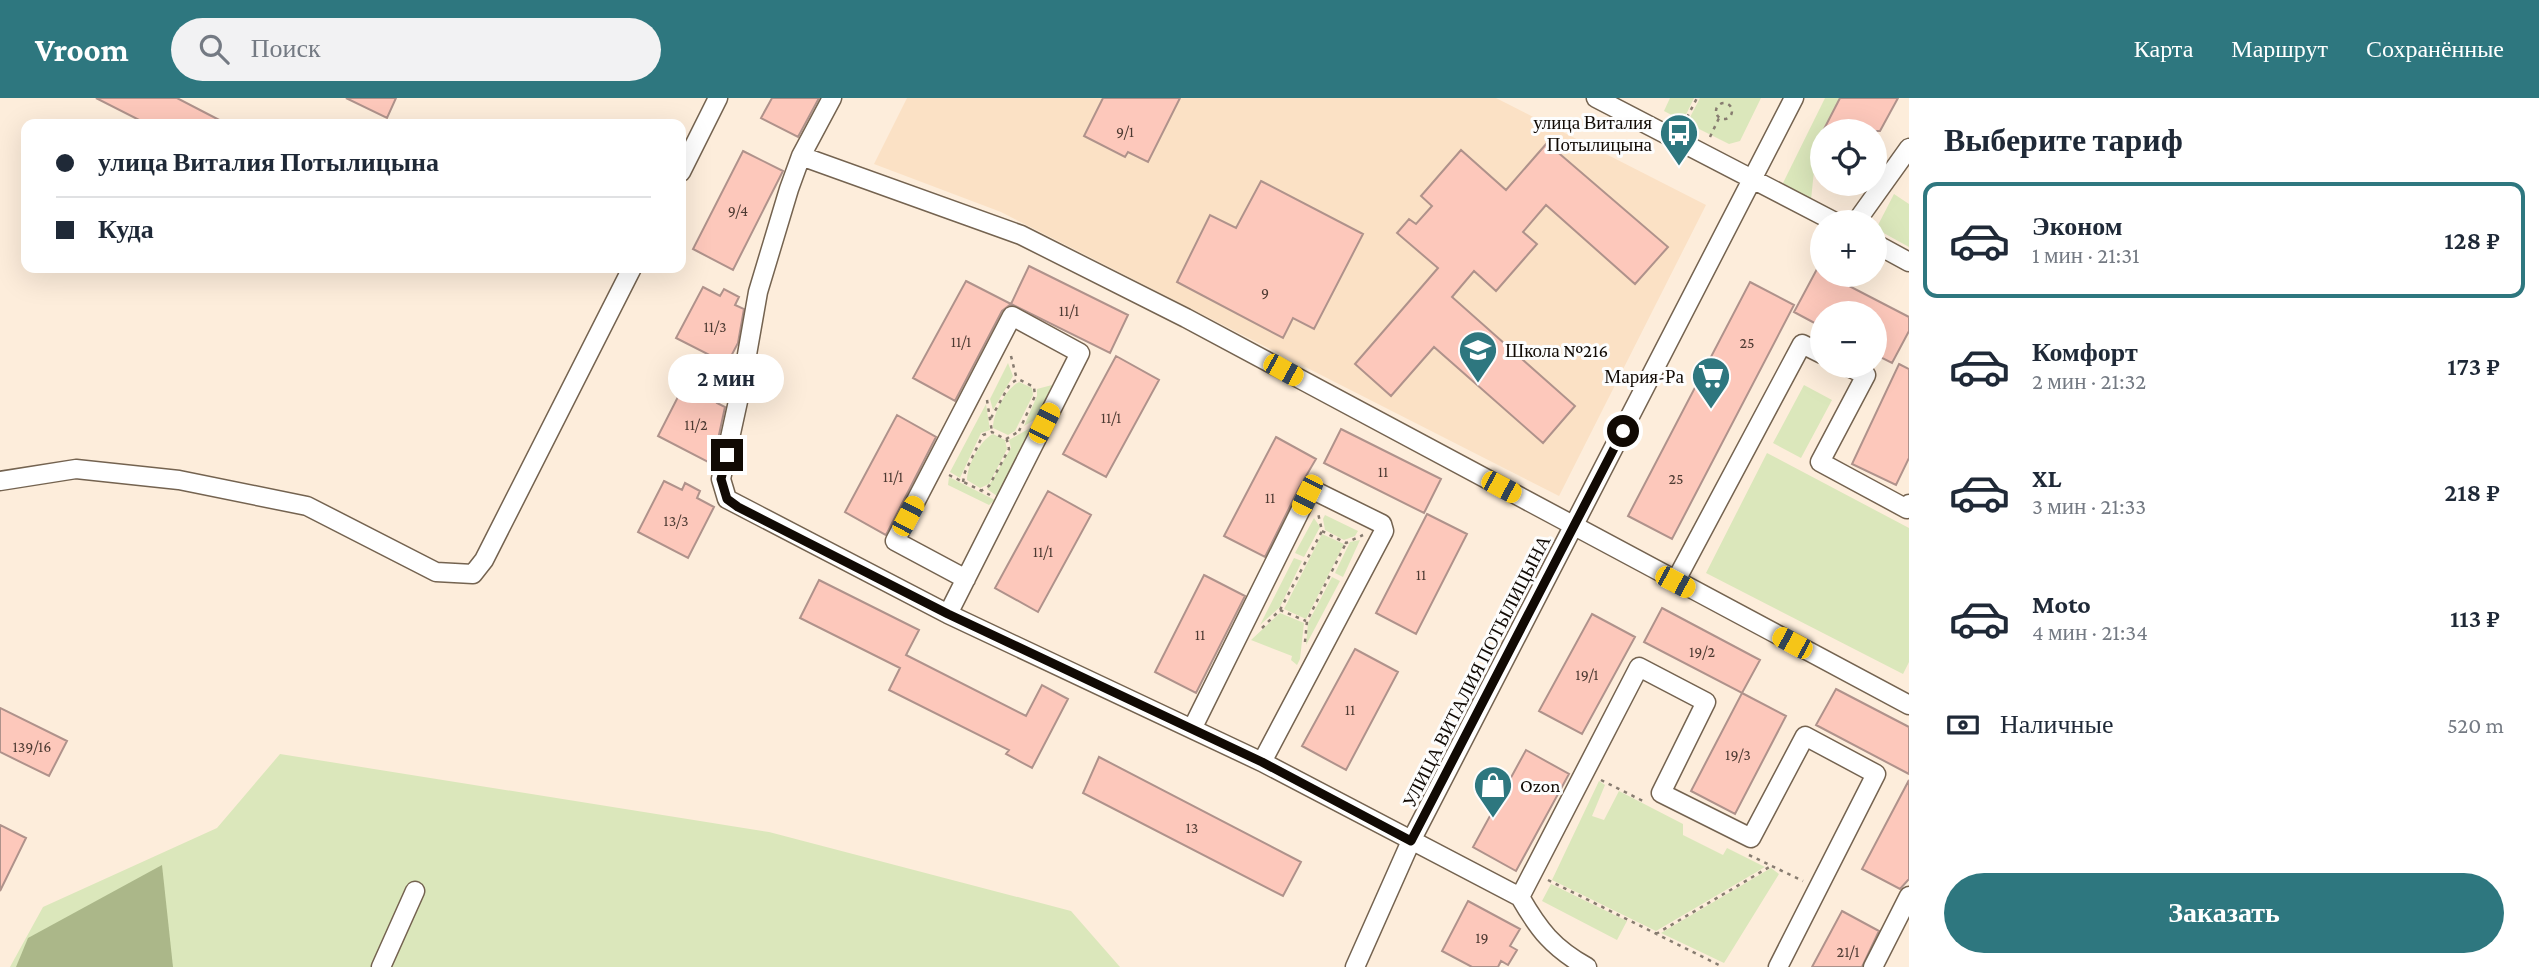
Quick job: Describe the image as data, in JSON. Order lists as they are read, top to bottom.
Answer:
{
  "streets": {
    "street": ["УЛИЦА ВИТАЛИЯ ПОТЫЛИЦЫНА"]
  },
  "places": {
    "bus stop": ["улица Виталия Потылицына"],
    "school or university": ["Школа №216"],
    "supermarket": ["Мария-Ра"],
    "shop": ["Ozon"]
  },
  "house_numbers": [
    "9/1",
    "9/4",
    "9",
    "11/1",
    "11/3",
    "11/1",
    "25",
    "11/1",
    "11/2",
    "11",
    "11/1",
    "25",
    "11",
    "13/3",
    "11/1",
    "11",
    "11",
    "19/2",
    "19/1",
    "11",
    "139/16",
    "19/3",
    "13",
    "19",
    "21/1"
  ],
  "page": {
    "header": "Vroom",
    "search": "Поиск",
    "nav": ["Карта", "Маршрут", "Сохранённые"],
    "heading": "Выберите тариф",
    "map_buttons": ["+", "−"],
    "banner": ["улица Виталия Потылицына", "Куда"],
    "list": [
      {
        "name": "Эконом",
        "note": "1 мин · 21:31",
        "value": "128 ₽"
      },
      {
        "name": "Комфорт",
        "note": "2 мин · 21:32",
        "value": "173 ₽"
      },
      {
        "name": "XL",
        "note": "3 мин · 21:33",
        "value": "218 ₽"
      },
      {
        "name": "Moto",
        "note": "4 мин · 21:34",
        "value": "113 ₽"
      }
    ],
    "bubble": "2 мин",
    "pay": ["Наличные", "520 m"],
    "buttons": "Заказать"
  }
}
